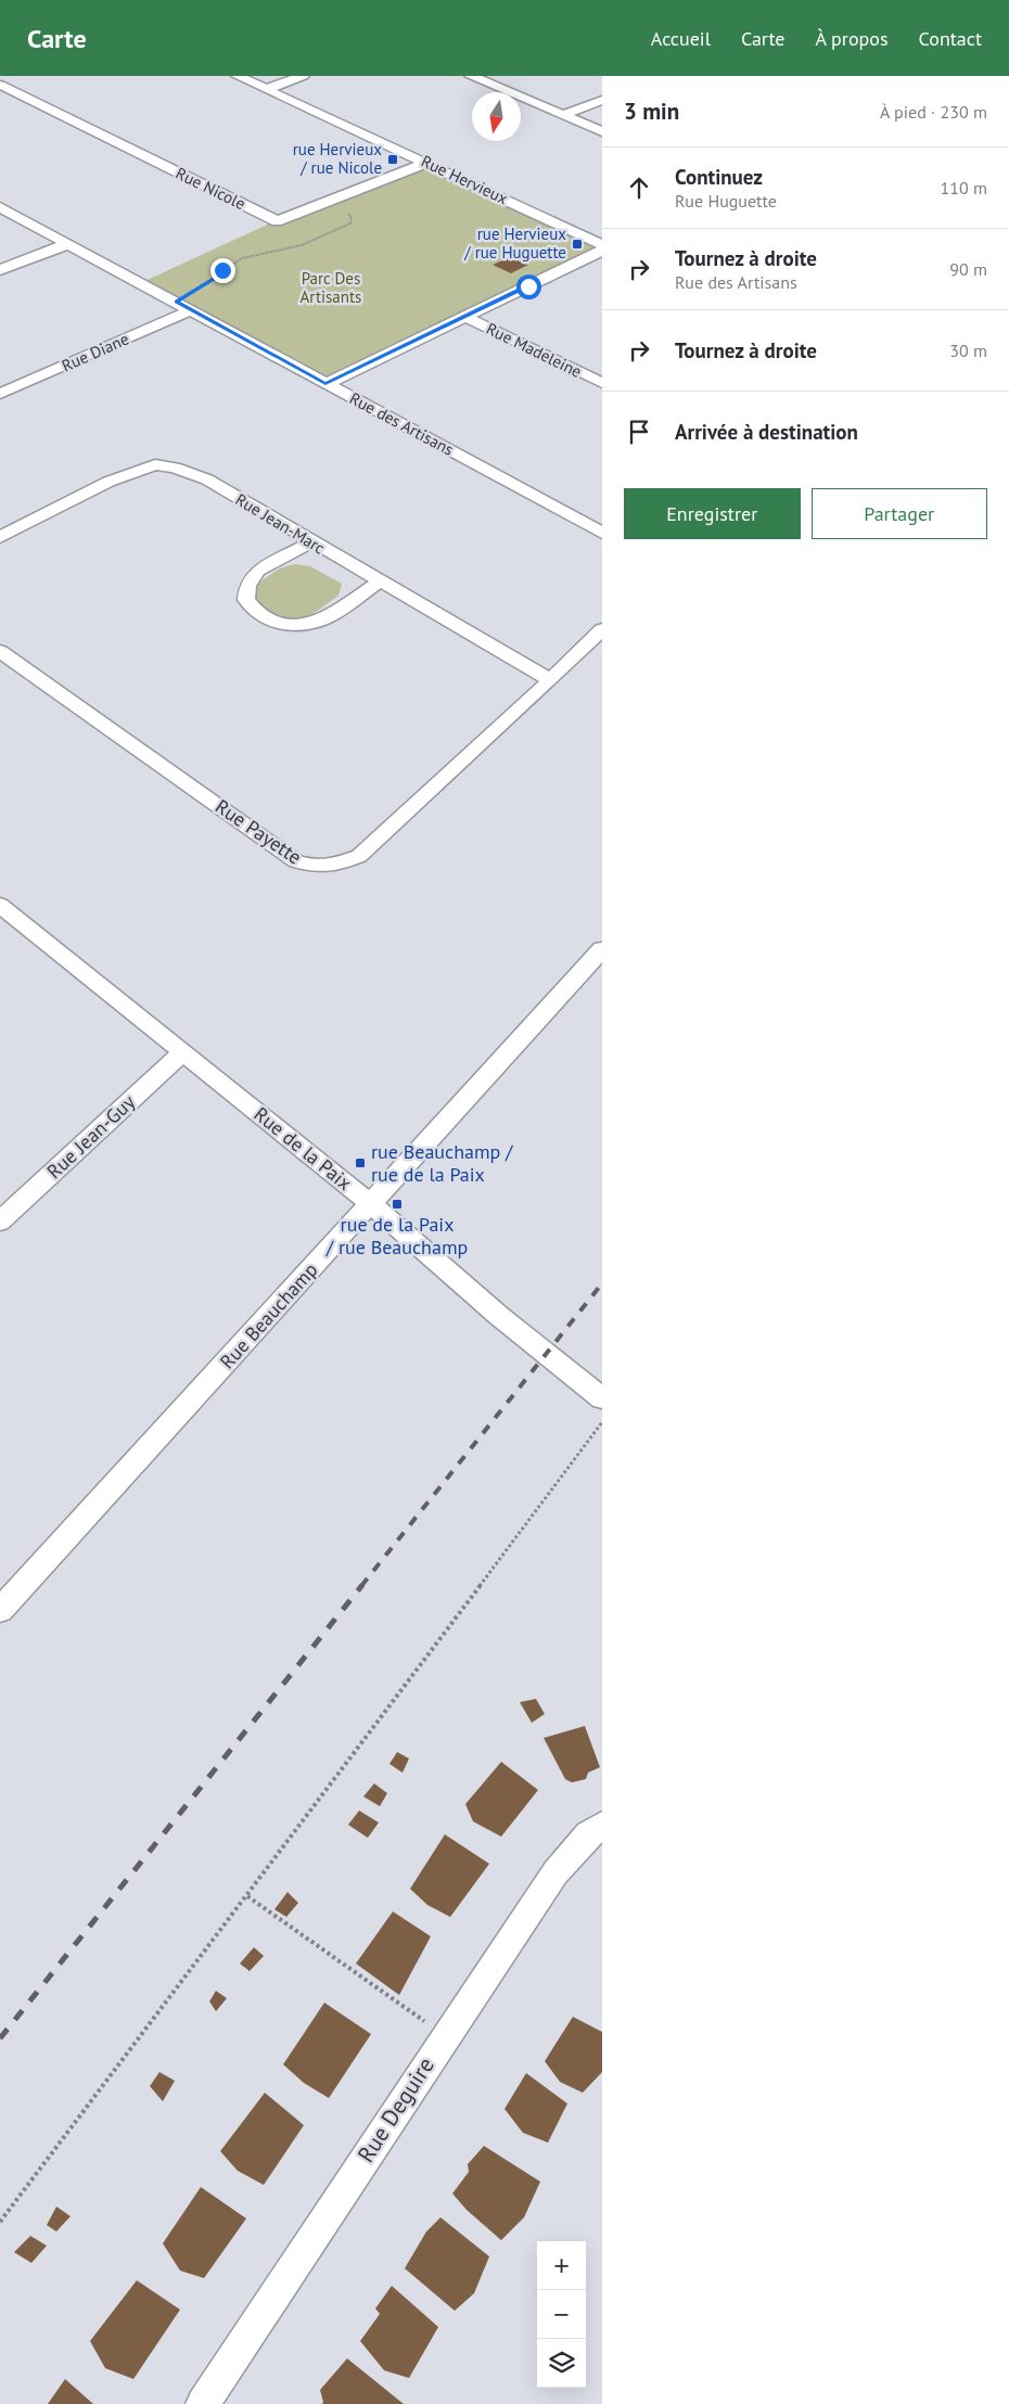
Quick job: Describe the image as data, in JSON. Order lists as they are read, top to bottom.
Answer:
{
  "streets": {
    "street": [
      "Rue Hervieux",
      "Rue Nicole",
      "Rue Madeleine",
      "Rue Diane",
      "Rue des Artisans",
      "Rue Jean-Marc",
      "Rue Payette",
      "Rue Jean-Guy",
      "Rue de la Paix",
      "Rue Beauchamp",
      "Rue Deguire"
    ]
  },
  "crossings": [
    ["Rue Hervieux", "Rue Nicole"],
    ["Rue Diane", "Rue des Artisans"],
    ["Rue Jean-Marc", "Rue Payette"],
    ["Rue Jean-Guy", "Rue de la Paix"],
    ["Rue de la Paix", "Rue Beauchamp"]
  ],
  "parks": ["Parc Des Artisants"],
  "places": {
    "transit": [
      "rue Hervieux / rue Nicole",
      "rue Hervieux / rue Huguette",
      "rue Beauchamp / rue de la Paix",
      "rue de la Paix / rue Beauchamp"
    ]
  },
  "north": "bottom",
  "page": {
    "header": "Carte",
    "nav": [
      "Accueil",
      "Carte",
      "À propos",
      "Contact"
    ],
    "heading": ["3 min", "À pied · 230 m"],
    "list": [
      ["Continuez", "Rue Huguette", "110 m"],
      ["Tournez à droite", "Rue des Artisans", "90 m"],
      ["Tournez à droite", "30 m"],
      "Arrivée à destination"
    ],
    "buttons": ["Enregistrer", "Partager"],
    "map_buttons": ["+", "−"]
  }
}
